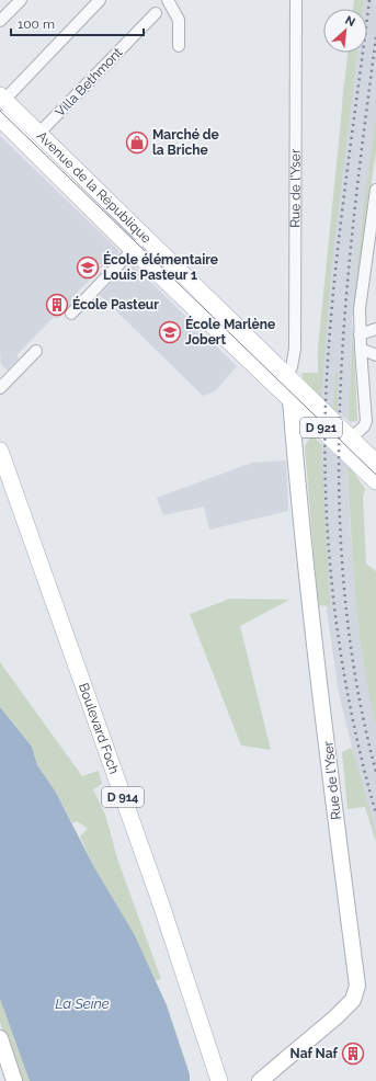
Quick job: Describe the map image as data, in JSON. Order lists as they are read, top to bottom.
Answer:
{
  "streets": {
    "main road": [
      "Avenue de la République",
      "D 921",
      "Boulevard Foch",
      "D 914"
    ],
    "street": ["Villa Bethmont", "Rue de l'Yser"]
  },
  "crossings": [
    ["Villa Bethmont", "Avenue de la République"],
    ["Avenue de la République", "Rue de l'Yser"]
  ],
  "water": ["La Seine"],
  "places": {
    "shop": ["Marché de la Briche"],
    "school or university": ["École élémentaire Louis Pasteur 1", "École Marlène Jobert"],
    "building": ["École Pasteur", "Naf Naf"]
  },
  "scale_bar": "100 m",
  "north": "top right"
}
